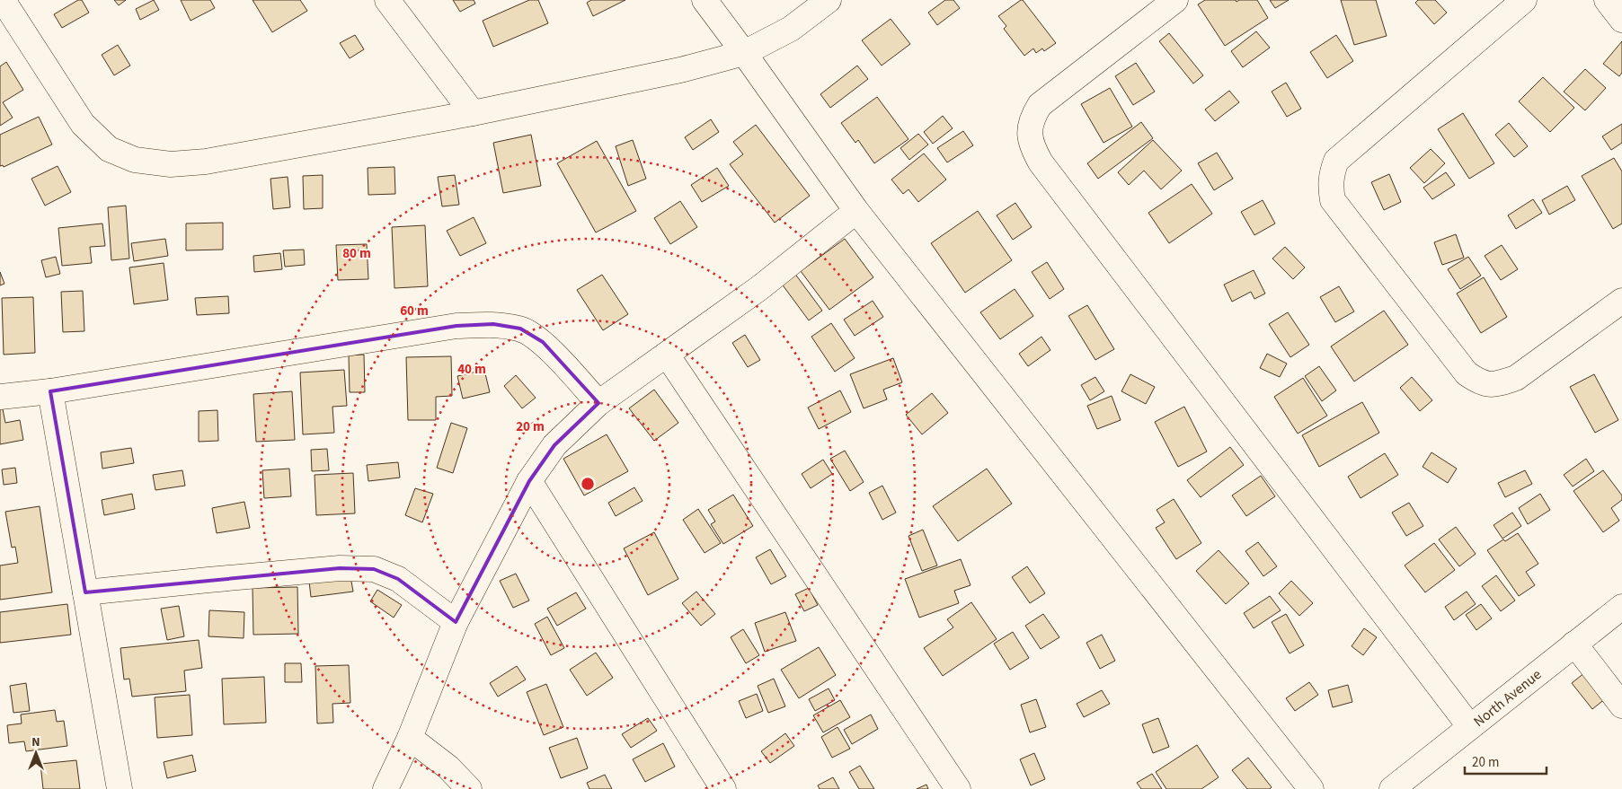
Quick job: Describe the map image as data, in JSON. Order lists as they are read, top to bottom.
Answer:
{
  "streets": {
    "street": ["North Avenue"]
  },
  "scale_bar": "20 m",
  "north": "top",
  "rings": [
    "80 m",
    "60 m",
    "40 m",
    "20 m"
  ]
}
